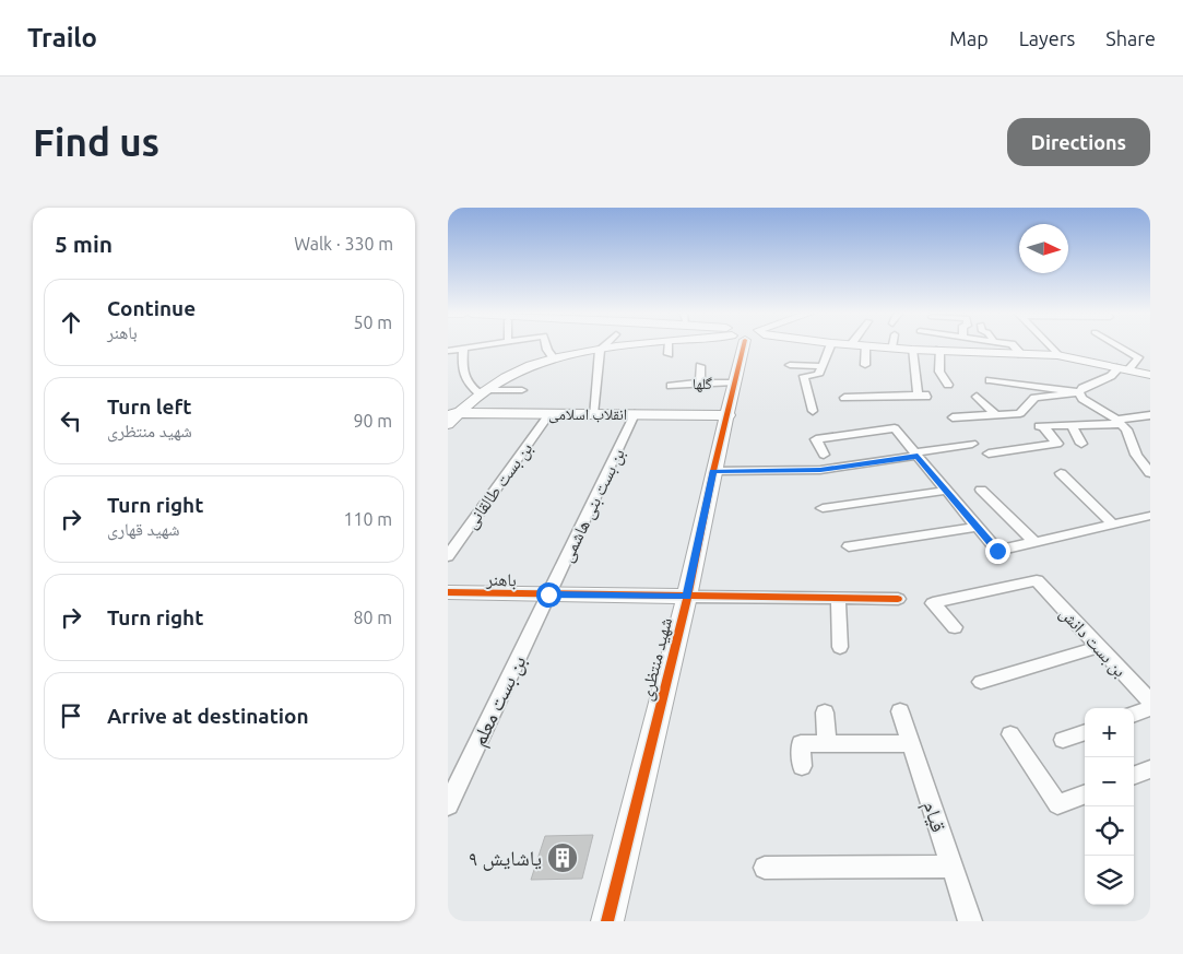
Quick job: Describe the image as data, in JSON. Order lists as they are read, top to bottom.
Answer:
{
  "streets": {
    "street": [
      "گلها",
      "انقلاب اسلامی",
      "بن بست طالقانی",
      "بن بست بنی هاشمی",
      "باهنر",
      "بن بست دانش",
      "شهید منتظری",
      "بن بست معلم",
      "قیام"
    ]
  },
  "crossings": [
    ["گلها", "شهید منتظری"],
    ["انقلاب اسلامی", "بن بست طالقانی"],
    ["انقلاب اسلامی", "بن بست بنی هاشمی"],
    ["انقلاب اسلامی", "شهید منتظری"],
    ["بن بست بنی هاشمی", "باهنر"],
    ["بن بست بنی هاشمی", "بن بست معلم"],
    ["باهنر", "شهید منتظری"],
    ["باهنر", "بن بست معلم"]
  ],
  "places": {
    "building": ["یاشایش ۹"]
  },
  "north": "right",
  "page": {
    "header": "Trailo",
    "nav": ["Map", "Layers", "Share"],
    "buttons": "Directions",
    "title": "Find us",
    "heading": ["5 min", "Walk · 330 m"],
    "list": [
      ["Continue", "باهنر", "50 m"],
      ["Turn left", "شهید منتظری", "90 m"],
      ["Turn right", "شهید قهاری", "110 m"],
      ["Turn right", "80 m"],
      "Arrive at destination"
    ],
    "map_buttons": ["+", "−"]
  }
}
